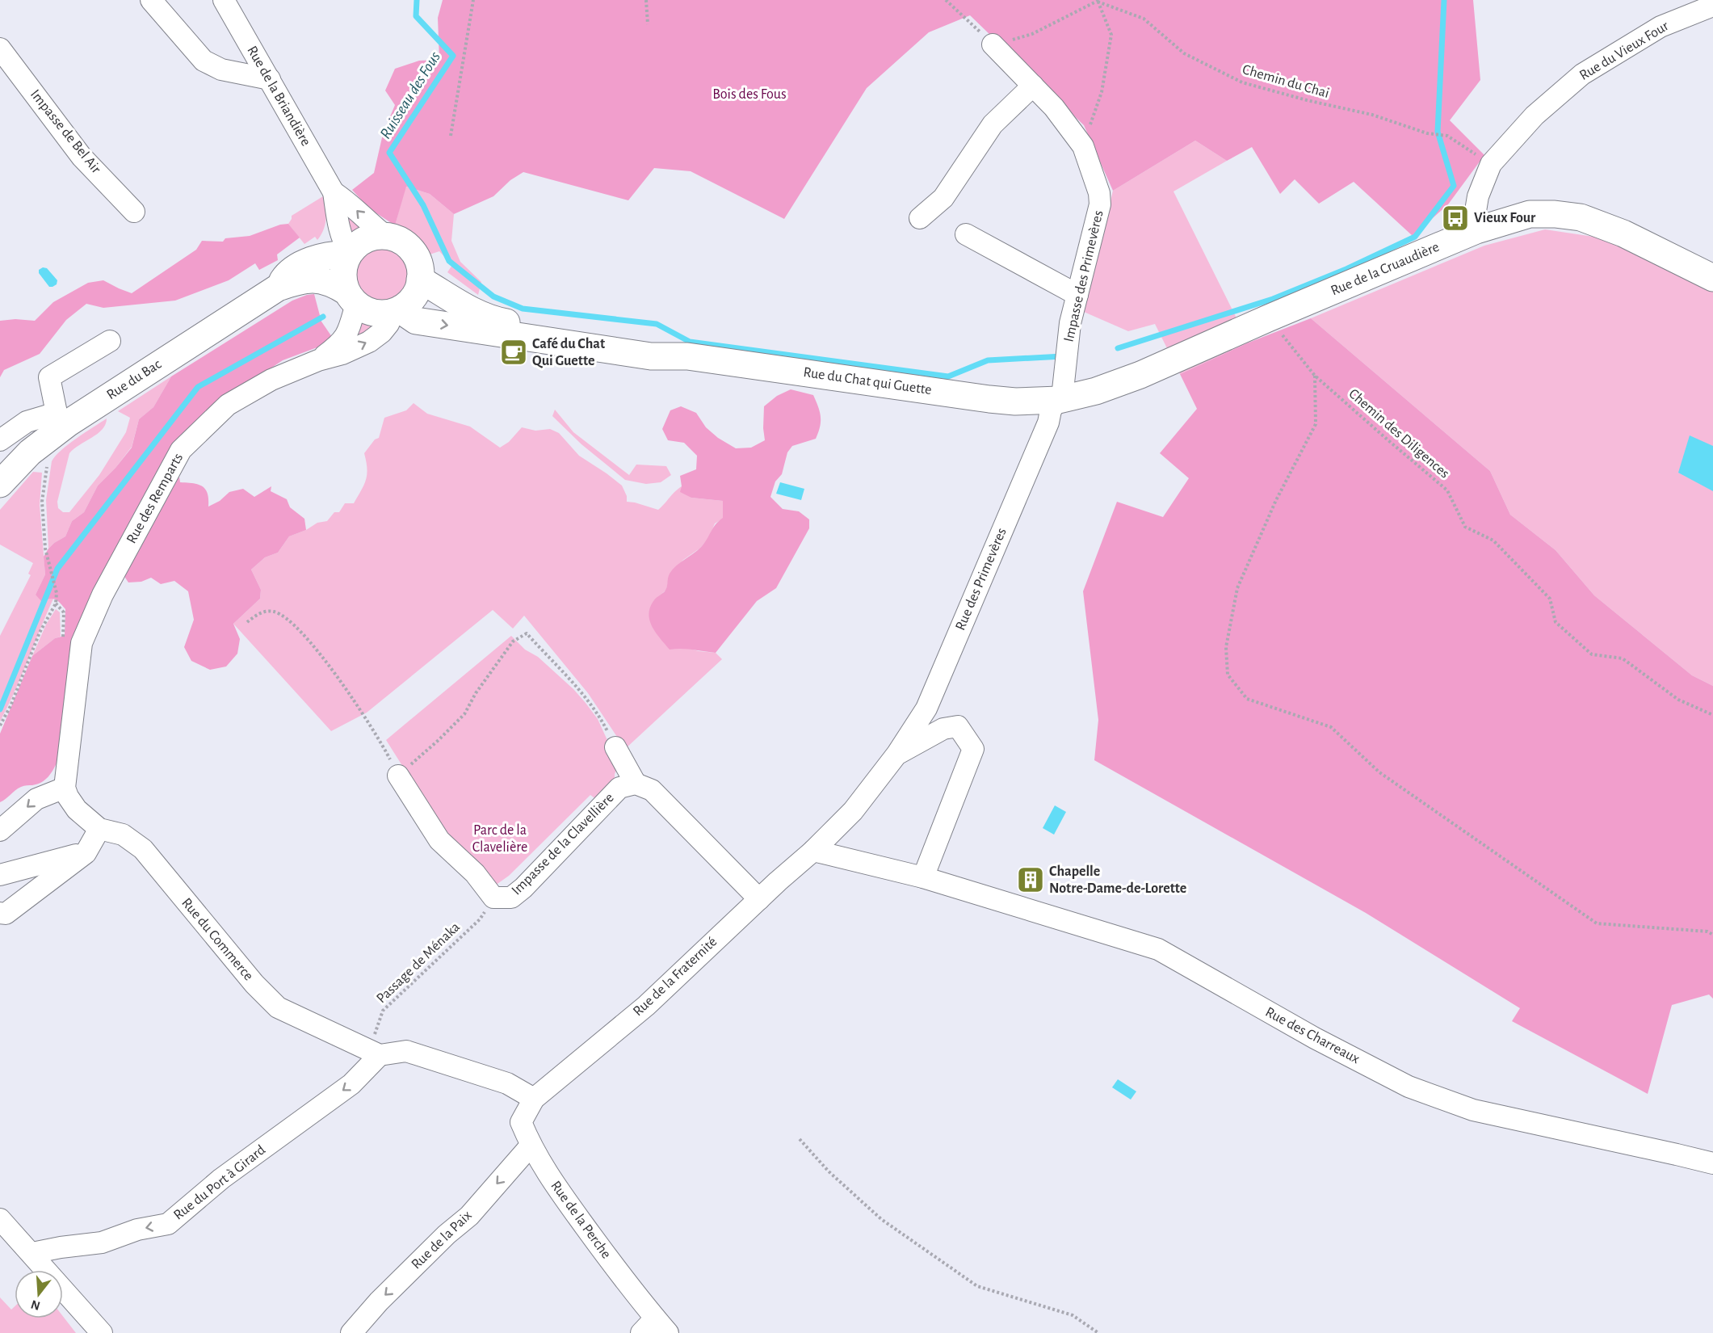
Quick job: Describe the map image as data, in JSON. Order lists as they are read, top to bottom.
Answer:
{
  "streets": {
    "main road": ["Rue de la Cruaudière", "Rue du Bac", "Rue du Chat qui Guette"],
    "street": [
      "Rue du Vieux Four",
      "Rue de la Briandière",
      "Impasse de Bel Air",
      "Impasse des Primevères",
      "Rue des Remparts",
      "Rue des Primevères",
      "Impasse de la Clavellière",
      "Rue du Commerce",
      "Rue de la Fraternité",
      "Rue des Charreaux",
      "Rue du Port à Girard",
      "Rue de la Perche",
      "Rue de la Paix"
    ],
    "path": ["Chemin du Chai", "Chemin des Diligences", "Passage de Ménaka"]
  },
  "crossings": [
    ["Rue du Vieux Four", "Chemin du Chai"],
    ["Rue du Vieux Four", "Rue de la Cruaudière"],
    ["Rue de la Briandière", "Rue du Chat qui Guette"],
    ["Rue de la Briandière", "Rue des Remparts"],
    ["Rue de la Cruaudière", "Impasse des Primevères"],
    ["Rue de la Cruaudière", "Rue du Chat qui Guette"],
    ["Rue de la Cruaudière", "Chemin des Diligences"],
    ["Rue de la Cruaudière", "Rue des Primevères"],
    ["Impasse des Primevères", "Rue du Chat qui Guette"],
    ["Impasse des Primevères", "Rue des Primevères"],
    ["Rue du Chat qui Guette", "Rue des Remparts"],
    ["Rue du Chat qui Guette", "Rue des Primevères"],
    ["Rue des Remparts", "Rue du Commerce"],
    ["Rue des Primevères", "Rue de la Fraternité"],
    ["Rue des Primevères", "Rue des Charreaux"],
    ["Impasse de la Clavellière", "Passage de Ménaka"],
    ["Rue du Commerce", "Passage de Ménaka"],
    ["Rue du Commerce", "Rue du Port à Girard"],
    ["Passage de Ménaka", "Rue du Port à Girard"],
    ["Rue de la Fraternité", "Rue des Charreaux"],
    ["Rue de la Fraternité", "Rue de la Perche"],
    ["Rue de la Perche", "Rue de la Paix"]
  ],
  "one_way": ["Rue du Port à Girard", "Rue de la Paix"],
  "water": ["Ruisseau des Fous"],
  "parks": ["Bois des Fous", "Parc de la Clavelière"],
  "places": {
    "bus stop": ["Vieux Four"],
    "cafe": ["Café du Chat Qui Guette"],
    "building": ["Chapelle Notre-Dame-de-Lorette"]
  },
  "north": "bottom"
}
